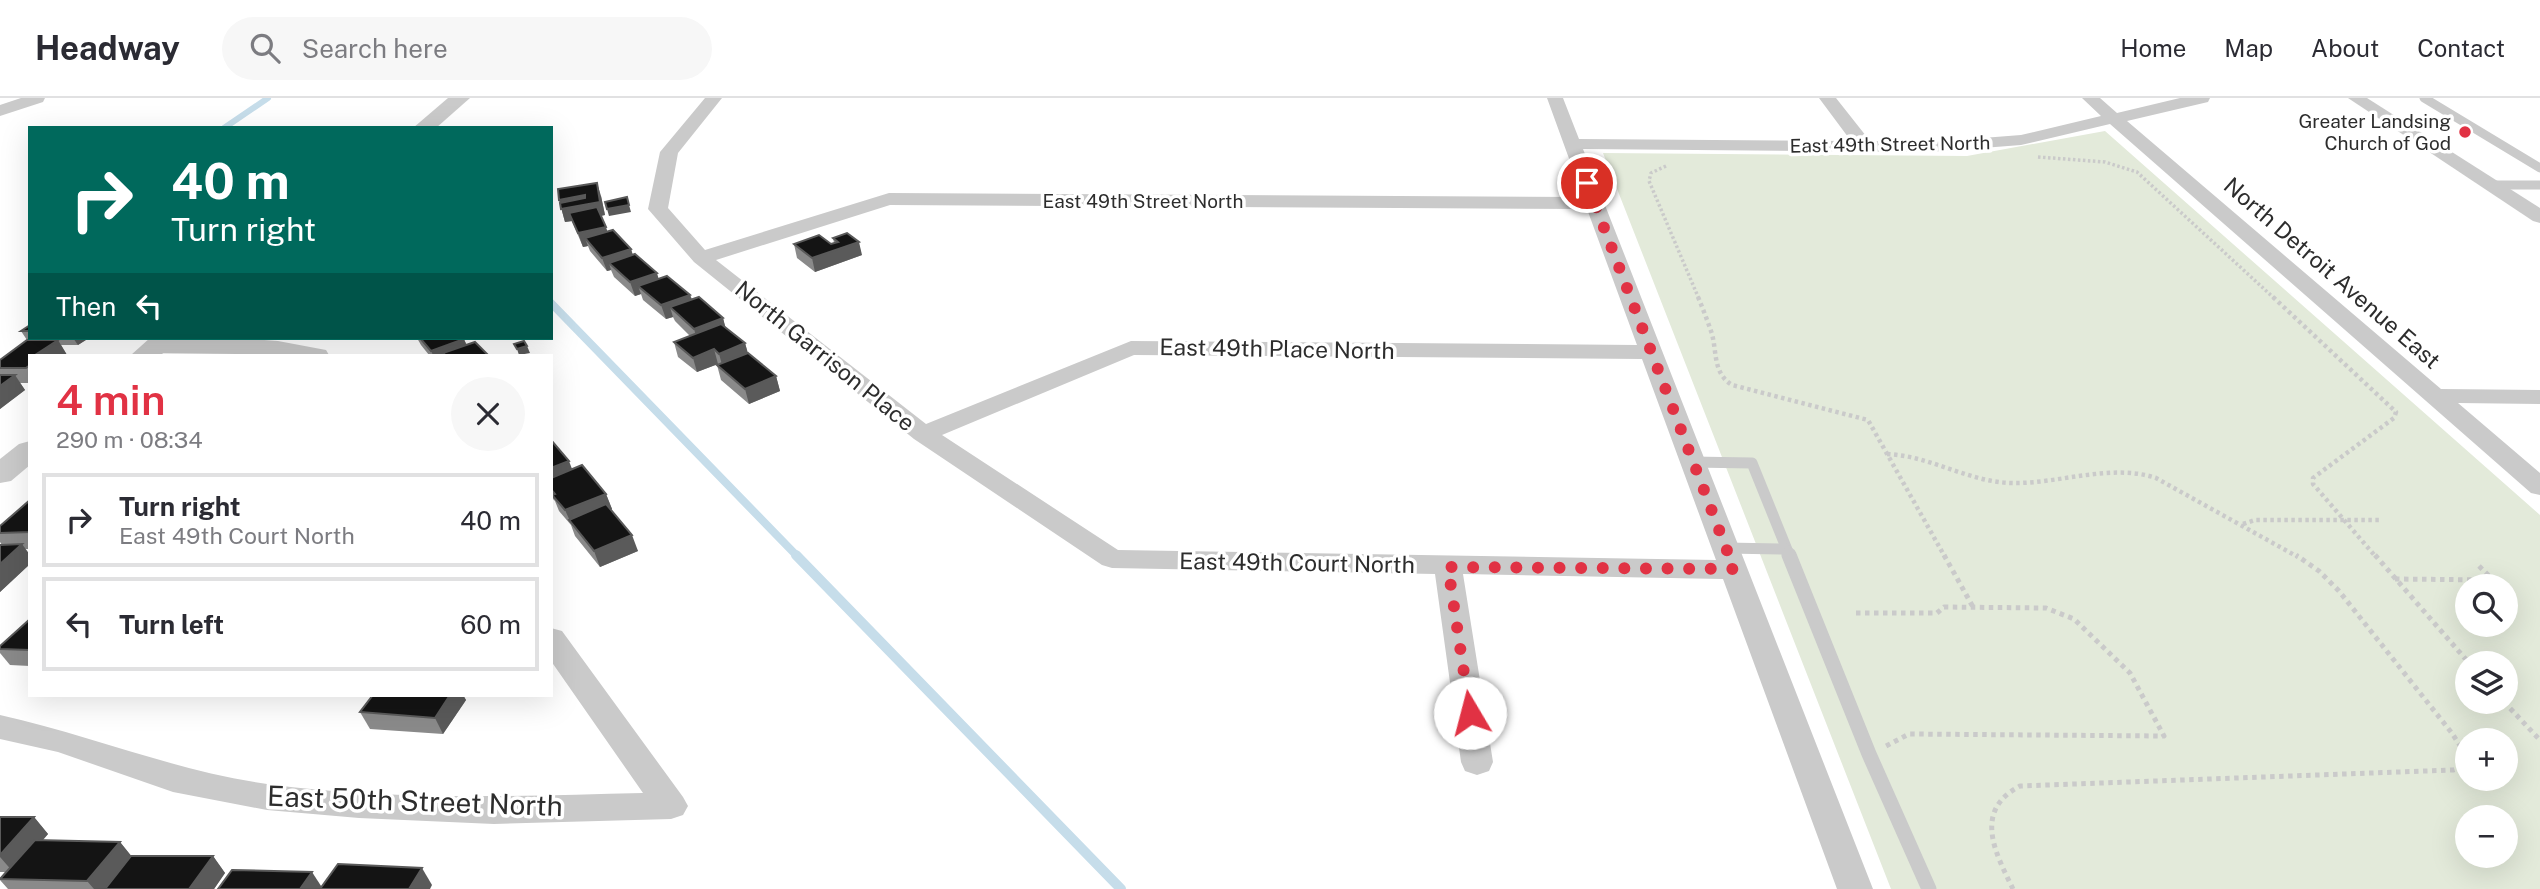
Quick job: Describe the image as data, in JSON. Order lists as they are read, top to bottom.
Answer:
{
  "streets": {
    "street": [
      "East 49th Street North",
      "North Detroit Avenue East",
      "East 49th Place North",
      "North Garrison Place",
      "East 49th Court North",
      "East 50th Street North"
    ]
  },
  "crossings": [
    ["East 49th Street North", "North Detroit Avenue East"],
    ["East 49th Street North", "North Garrison Place"],
    ["East 49th Place North", "North Garrison Place"],
    ["North Garrison Place", "East 49th Court North"]
  ],
  "places": ["Greater Landsing Church of God"],
  "page": {
    "header": "Headway",
    "search": "Search here",
    "nav": [
      "Home",
      "Map",
      "About",
      "Contact"
    ],
    "turn": ["40 m", "Turn right"],
    "then": "Then",
    "heading": ["4 min", "290 m · 08:34"],
    "list": [
      {
        "name": "Turn right",
        "note": "East 49th Court North",
        "value": "40 m"
      },
      {
        "name": "Turn left",
        "value": "60 m"
      }
    ],
    "map_buttons": ["+", "−"]
  }
}
